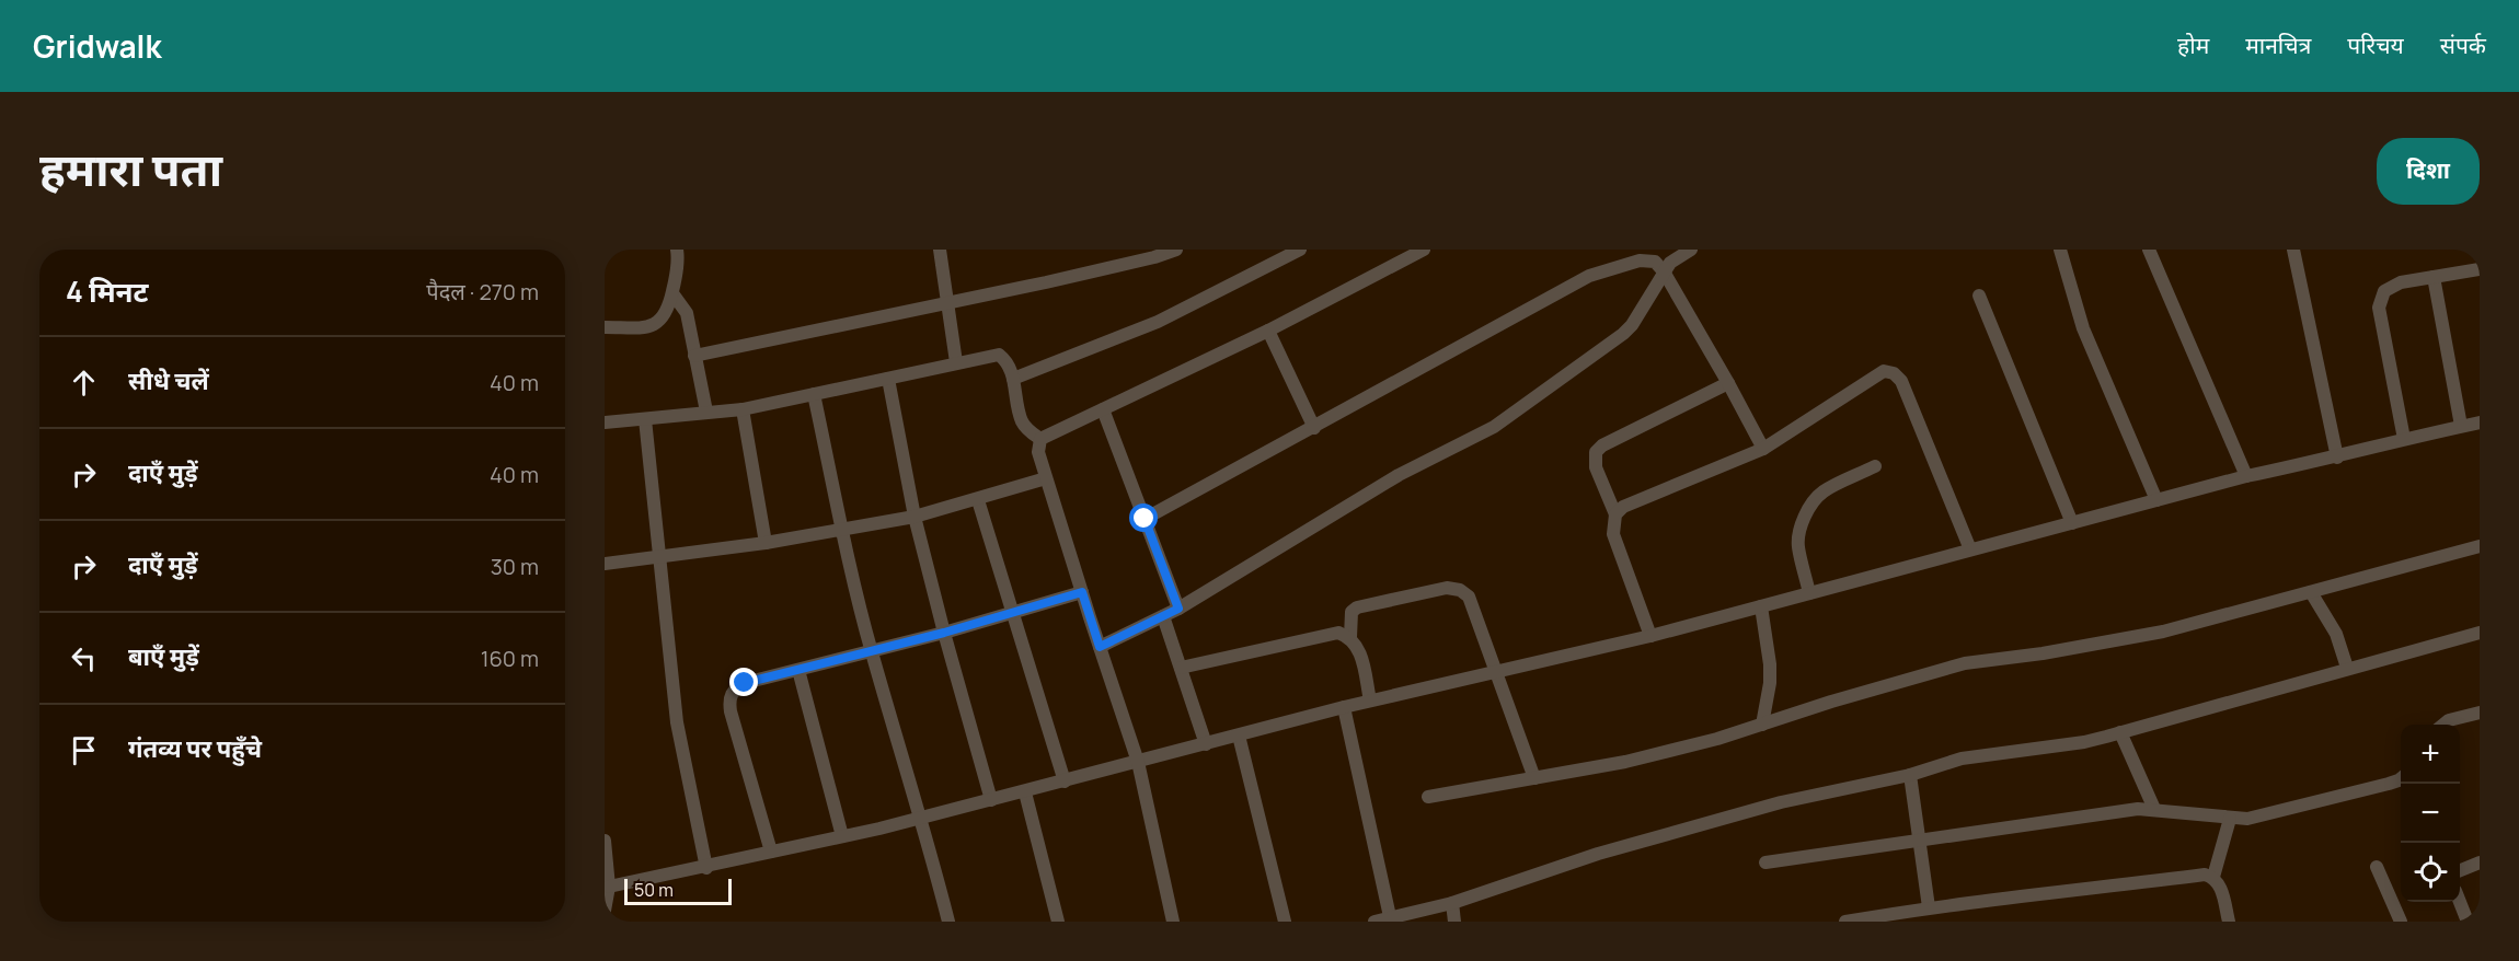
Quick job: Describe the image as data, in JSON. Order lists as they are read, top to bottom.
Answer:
{
  "scale_bar": "50 m",
  "page": {
    "header": "Gridwalk",
    "nav": [
      "होम",
      "मानचित्र",
      "परिचय",
      "संपर्क"
    ],
    "title": "हमारा पता",
    "buttons": "दिशा",
    "heading": ["4 मिनट", "पैदल · 270 m"],
    "list": [
      ["सीधे चलें", "40 m"],
      ["दाएँ मुड़ें", "40 m"],
      ["दाएँ मुड़ें", "30 m"],
      ["बाएँ मुड़ें", "160 m"],
      "गंतव्य पर पहुँचे"
    ],
    "map_buttons": ["+", "−"],
    "scale": "50 m"
  }
}
